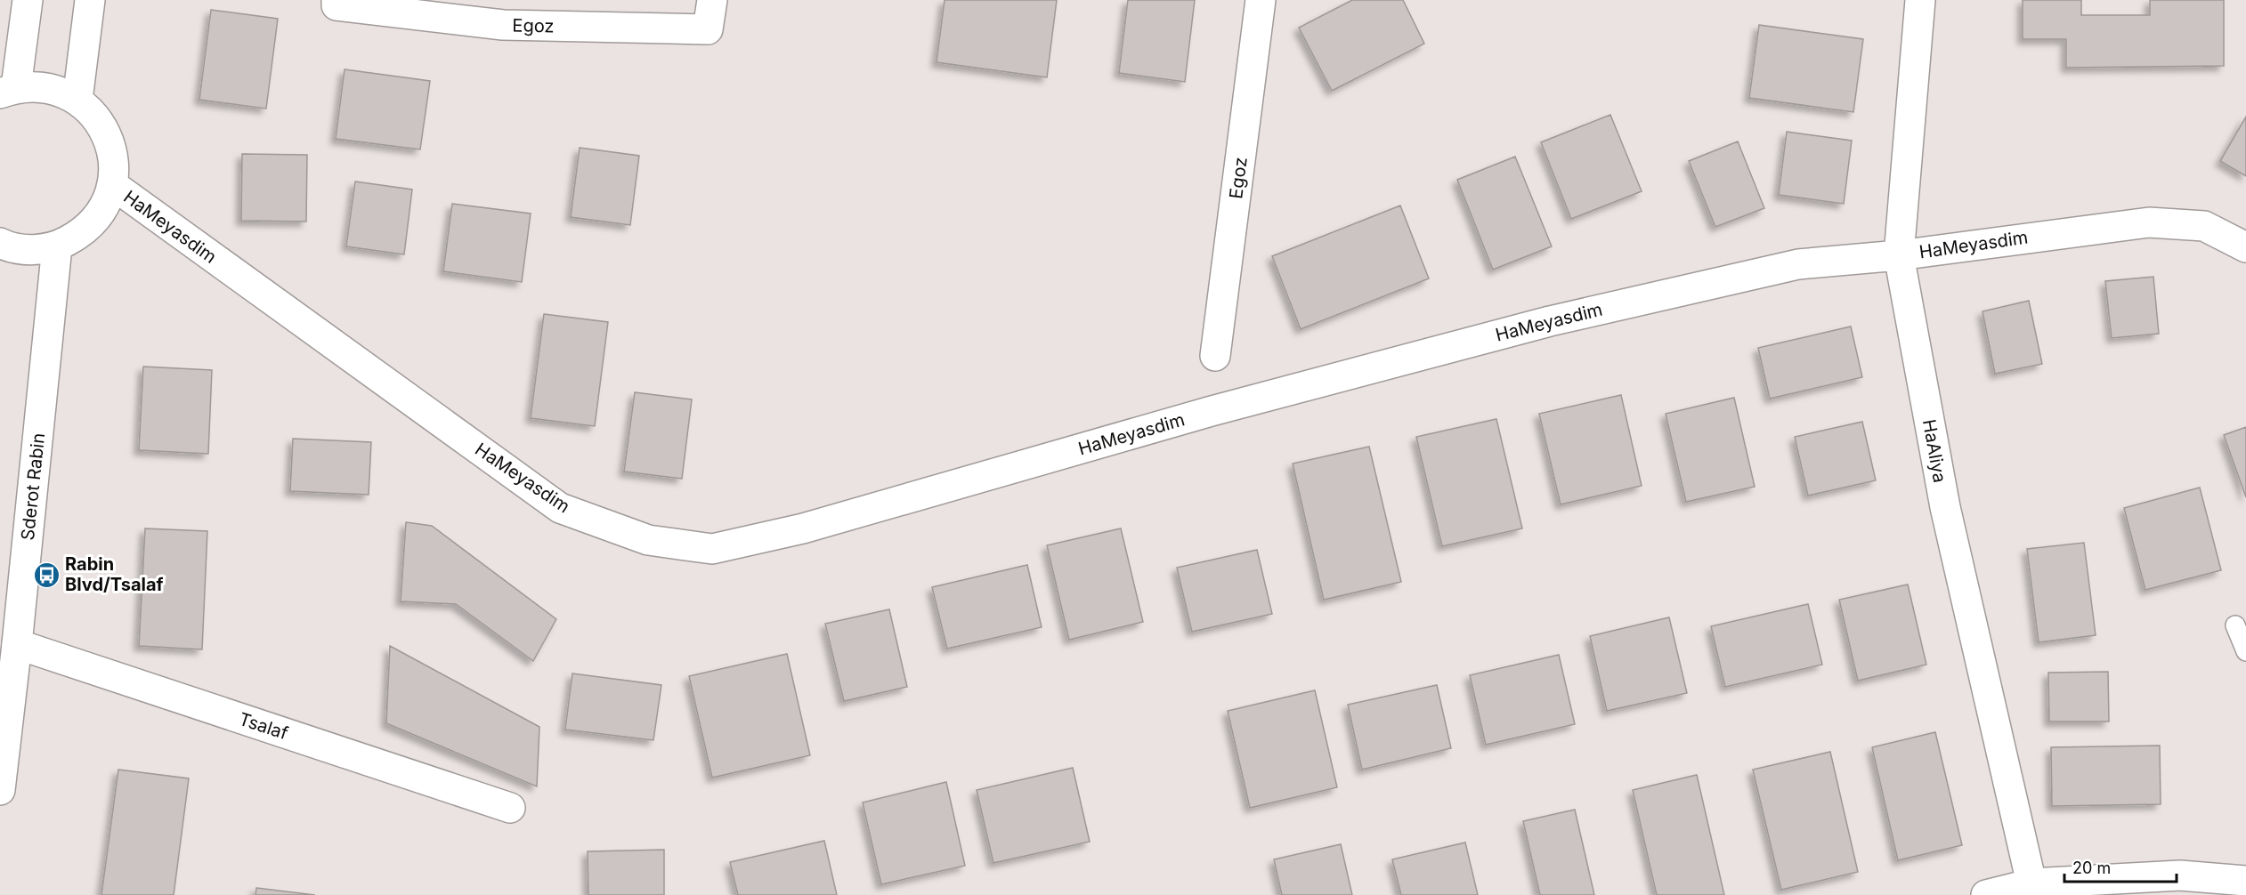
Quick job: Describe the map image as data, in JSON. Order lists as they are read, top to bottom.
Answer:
{
  "streets": {
    "street": [
      "Egoz",
      "HaMeyasdim",
      "HaAliya",
      "Sderot Rabin",
      "Tsalaf"
    ]
  },
  "crossings": [
    ["HaMeyasdim", "HaAliya"],
    ["Sderot Rabin", "Tsalaf"]
  ],
  "places": {
    "bus stop": ["Rabin Blvd/Tsalaf"]
  },
  "scale_bar": "20 m"
}
